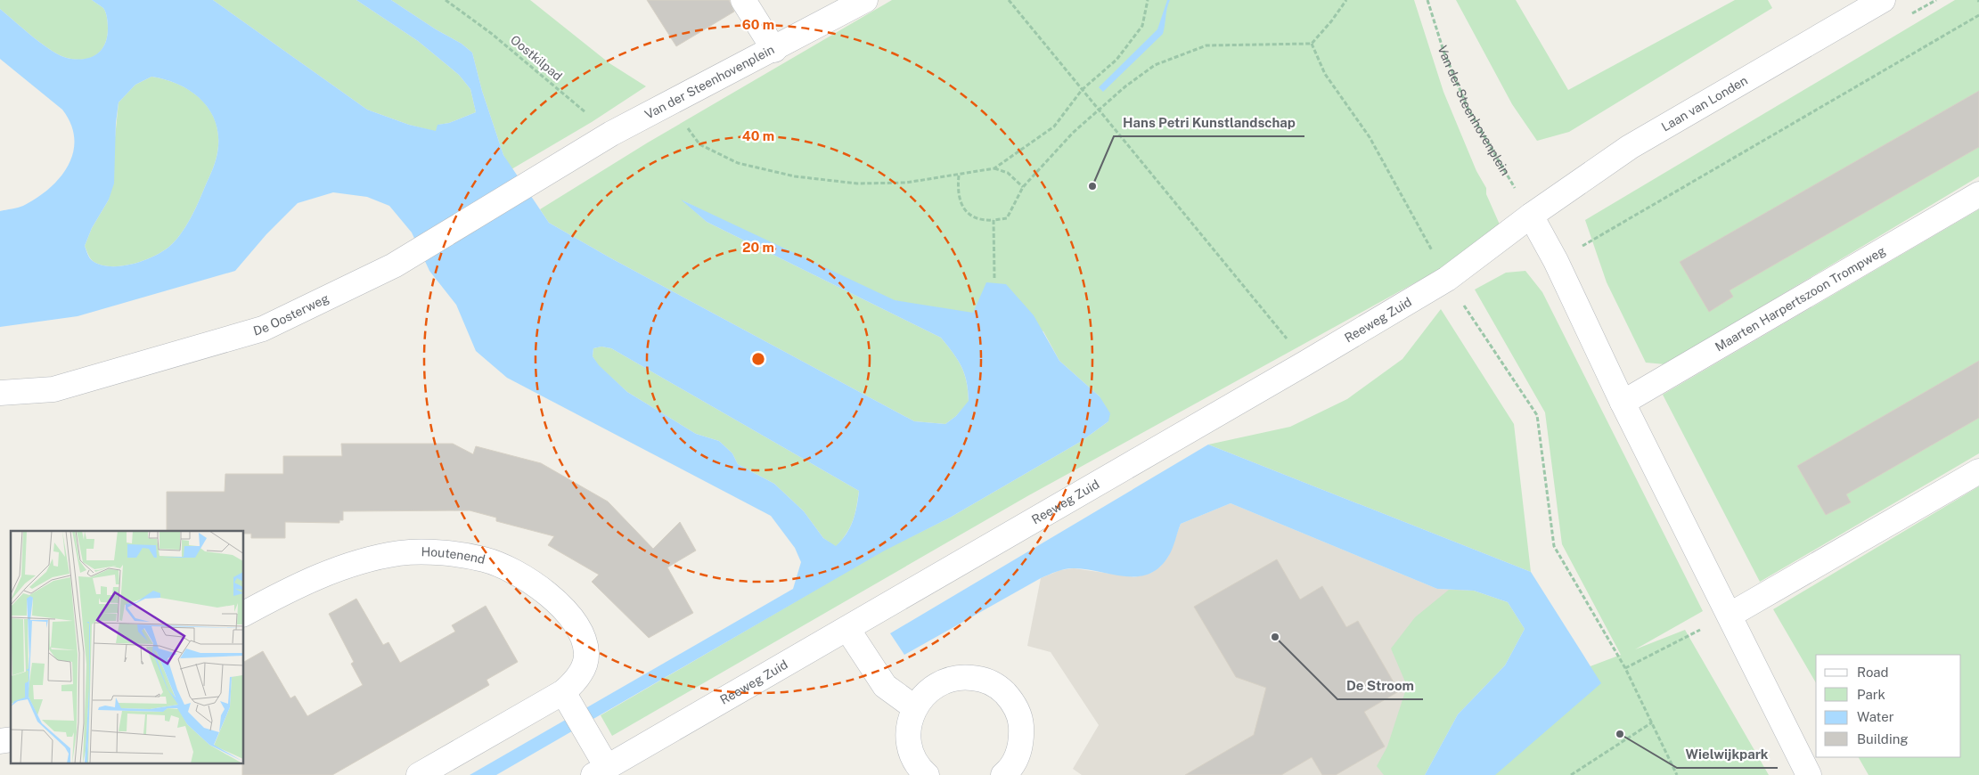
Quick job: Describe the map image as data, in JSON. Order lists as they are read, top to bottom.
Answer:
{
  "streets": {
    "street": [
      "Van der Steenhovenplein",
      "Laan van Londen",
      "Maarten Harpertszoon Trompweg",
      "De Oosterweg",
      "Reeweg Zuid",
      "Houtenend"
    ],
    "path": ["Oostkilpad"]
  },
  "crossings": [
    ["Oostkilpad", "Van der Steenhovenplein"],
    ["Van der Steenhovenplein", "Laan van Londen"],
    ["Van der Steenhovenplein", "De Oosterweg"],
    ["Van der Steenhovenplein", "Reeweg Zuid"],
    ["Laan van Londen", "Reeweg Zuid"]
  ],
  "places": ["Hans Petri Kunstlandschap", "De Stroom", "Wielwijkpark"],
  "legend": [
    "Road",
    "Park",
    "Water",
    "Building"
  ],
  "rings": ["60 m", "40 m", "20 m"]
}
